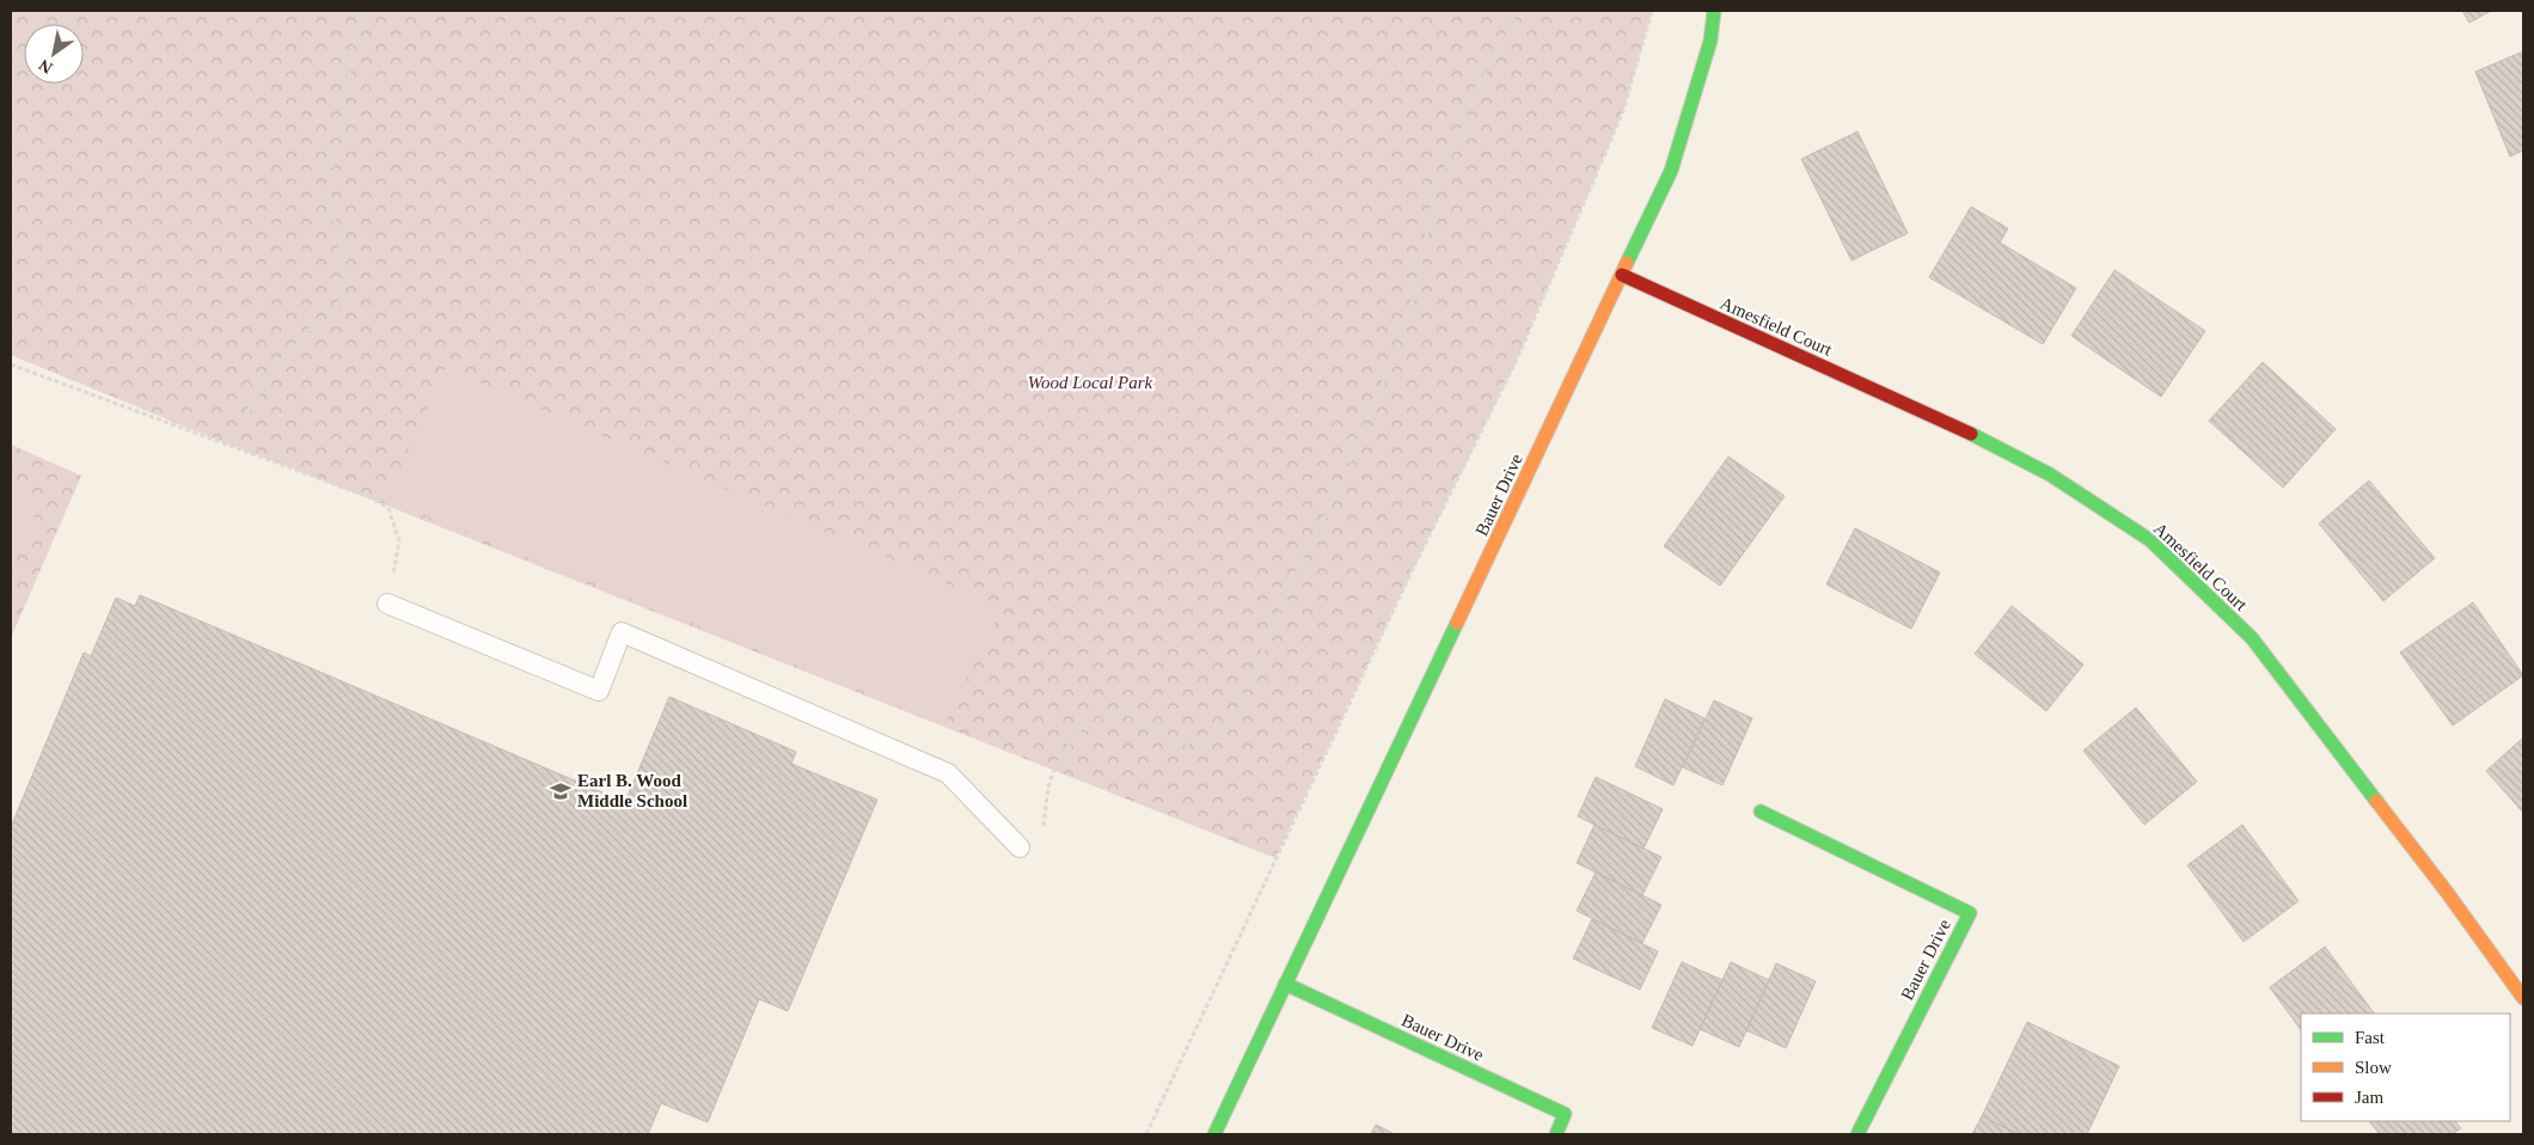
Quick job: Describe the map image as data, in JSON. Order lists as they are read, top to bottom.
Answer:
{
  "streets": {
    "street": ["Amesfield Court", "Bauer Drive"]
  },
  "crossings": [
    ["Amesfield Court", "Bauer Drive"]
  ],
  "parks": ["Wood Local Park"],
  "places": {
    "school or university": ["Earl B. Wood Middle School"]
  },
  "legend": ["Fast", "Slow", "Jam"],
  "north": "bottom left"
}
